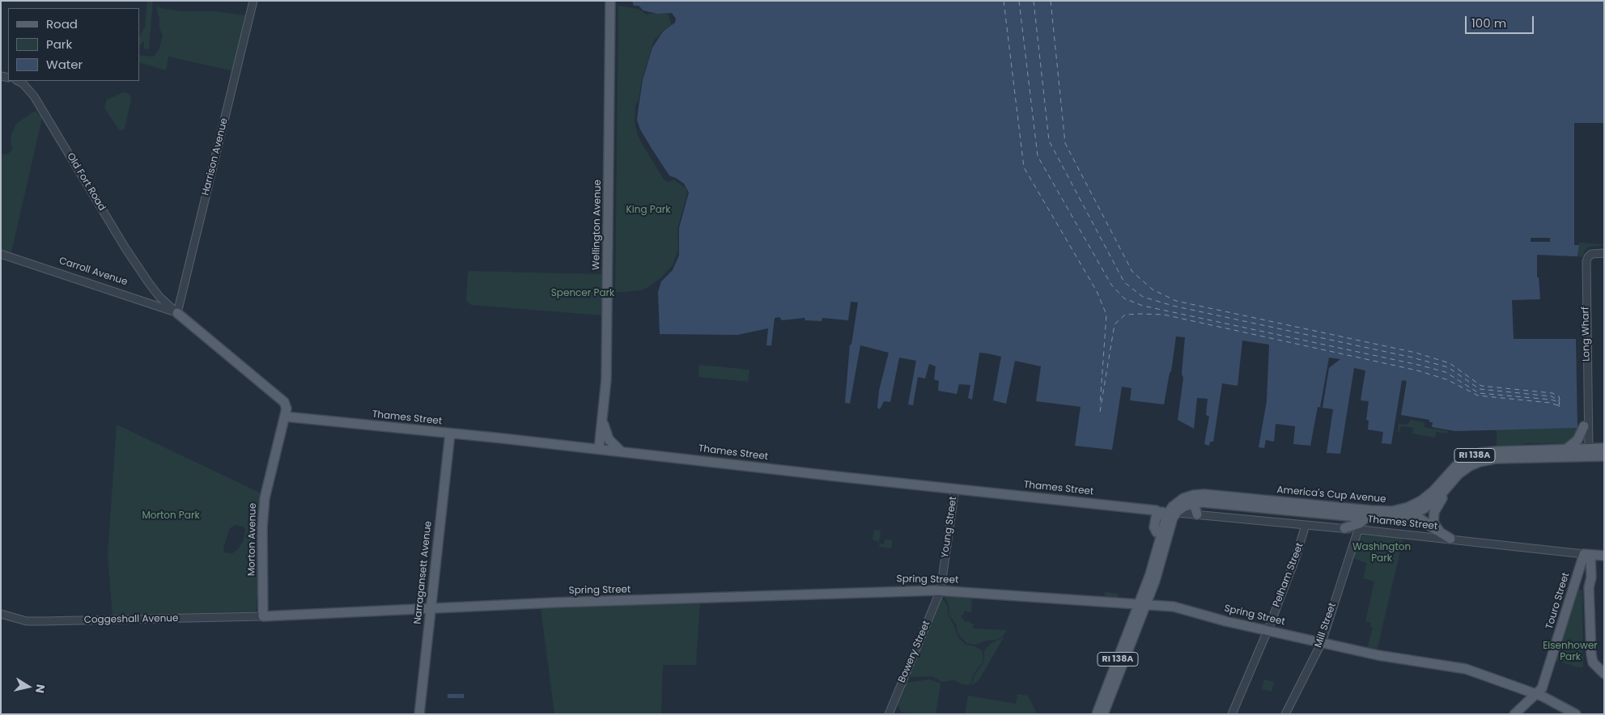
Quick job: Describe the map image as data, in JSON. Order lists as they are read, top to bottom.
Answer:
{
  "streets": {
    "main road": [
      "Wellington Avenue",
      "Carroll Avenue",
      "Thames Street",
      "RI 138A",
      "America's Cup Avenue",
      "Morton Avenue",
      "Narragansett Avenue",
      "Spring Street",
      "Touro Street"
    ],
    "street": [
      "Harrison Avenue",
      "Old Fort Road",
      "Long Wharf",
      "Young Street",
      "Pelham Street",
      "Coggeshall Avenue",
      "Mill Street",
      "Bowery Street"
    ]
  },
  "crossings": [
    ["Harrison Avenue", "Carroll Avenue"],
    ["Old Fort Road", "Carroll Avenue"],
    ["Wellington Avenue", "Thames Street"],
    ["Carroll Avenue", "Thames Street"],
    ["Carroll Avenue", "Morton Avenue"],
    ["Long Wharf", "America's Cup Avenue"],
    ["Thames Street", "RI 138A"],
    ["Thames Street", "America's Cup Avenue"],
    ["Thames Street", "Young Street"],
    ["Thames Street", "Morton Avenue"],
    ["Thames Street", "Narragansett Avenue"],
    ["Thames Street", "Pelham Street"],
    ["Thames Street", "Touro Street"],
    ["Thames Street", "Mill Street"],
    ["RI 138A", "America's Cup Avenue"],
    ["RI 138A", "Spring Street"],
    ["Young Street", "Spring Street"],
    ["Young Street", "Bowery Street"],
    ["Morton Avenue", "Spring Street"],
    ["Morton Avenue", "Coggeshall Avenue"],
    ["Narragansett Avenue", "Spring Street"],
    ["Pelham Street", "Spring Street"],
    ["Spring Street", "Touro Street"],
    ["Spring Street", "Coggeshall Avenue"],
    ["Spring Street", "Mill Street"],
    ["Spring Street", "Bowery Street"]
  ],
  "parks": [
    "King Park",
    "Spencer Park",
    "Morton Park",
    "Washington Park",
    "Eisenhower Park"
  ],
  "legend": ["Road", "Park", "Water"],
  "scale_bar": "100 m",
  "north": "right"
}
